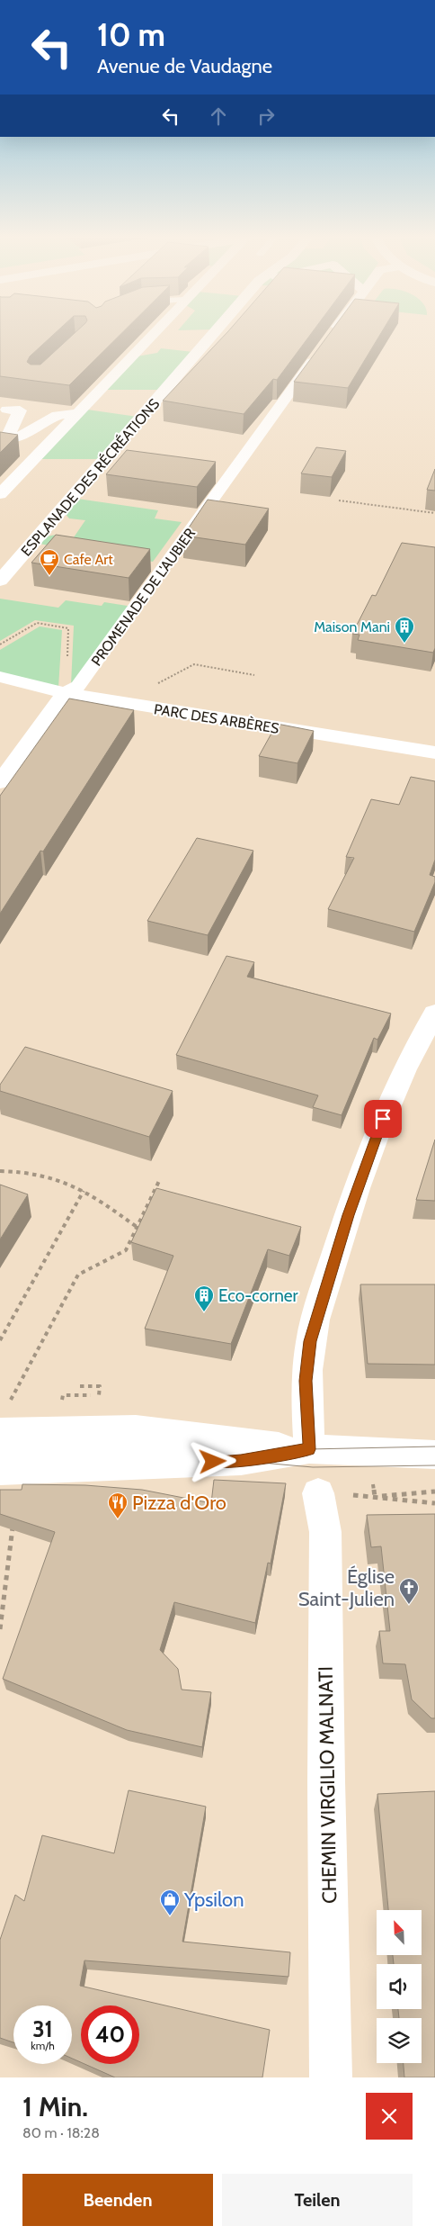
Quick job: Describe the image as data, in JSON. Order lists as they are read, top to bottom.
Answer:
{
  "streets": {
    "street": [
      "ESPLANADE DES RÉCRÉATIONS",
      "PROMENADE DE L'AUBIER",
      "PARC DES ARBÈRES",
      "CHEMIN VIRGILIO MALNATI"
    ]
  },
  "crossings": [
    ["PROMENADE DE L'AUBIER", "PARC DES ARBÈRES"]
  ],
  "places": {
    "cafe": ["Cafe Art"],
    "building": ["Maison Mani", "Eco-corner"],
    "restaurant": ["Pizza d'Oro"],
    "church": ["Église Saint-Julien"],
    "shop": ["Ypsilon"]
  },
  "north": "top left",
  "page": {
    "turn": ["10 m", "Avenue de Vaudagne"],
    "speed": "31 km/h",
    "limit": "40",
    "heading": ["1 Min.", "80 m · 18:28"],
    "buttons": ["Beenden", "Teilen"]
  }
}
